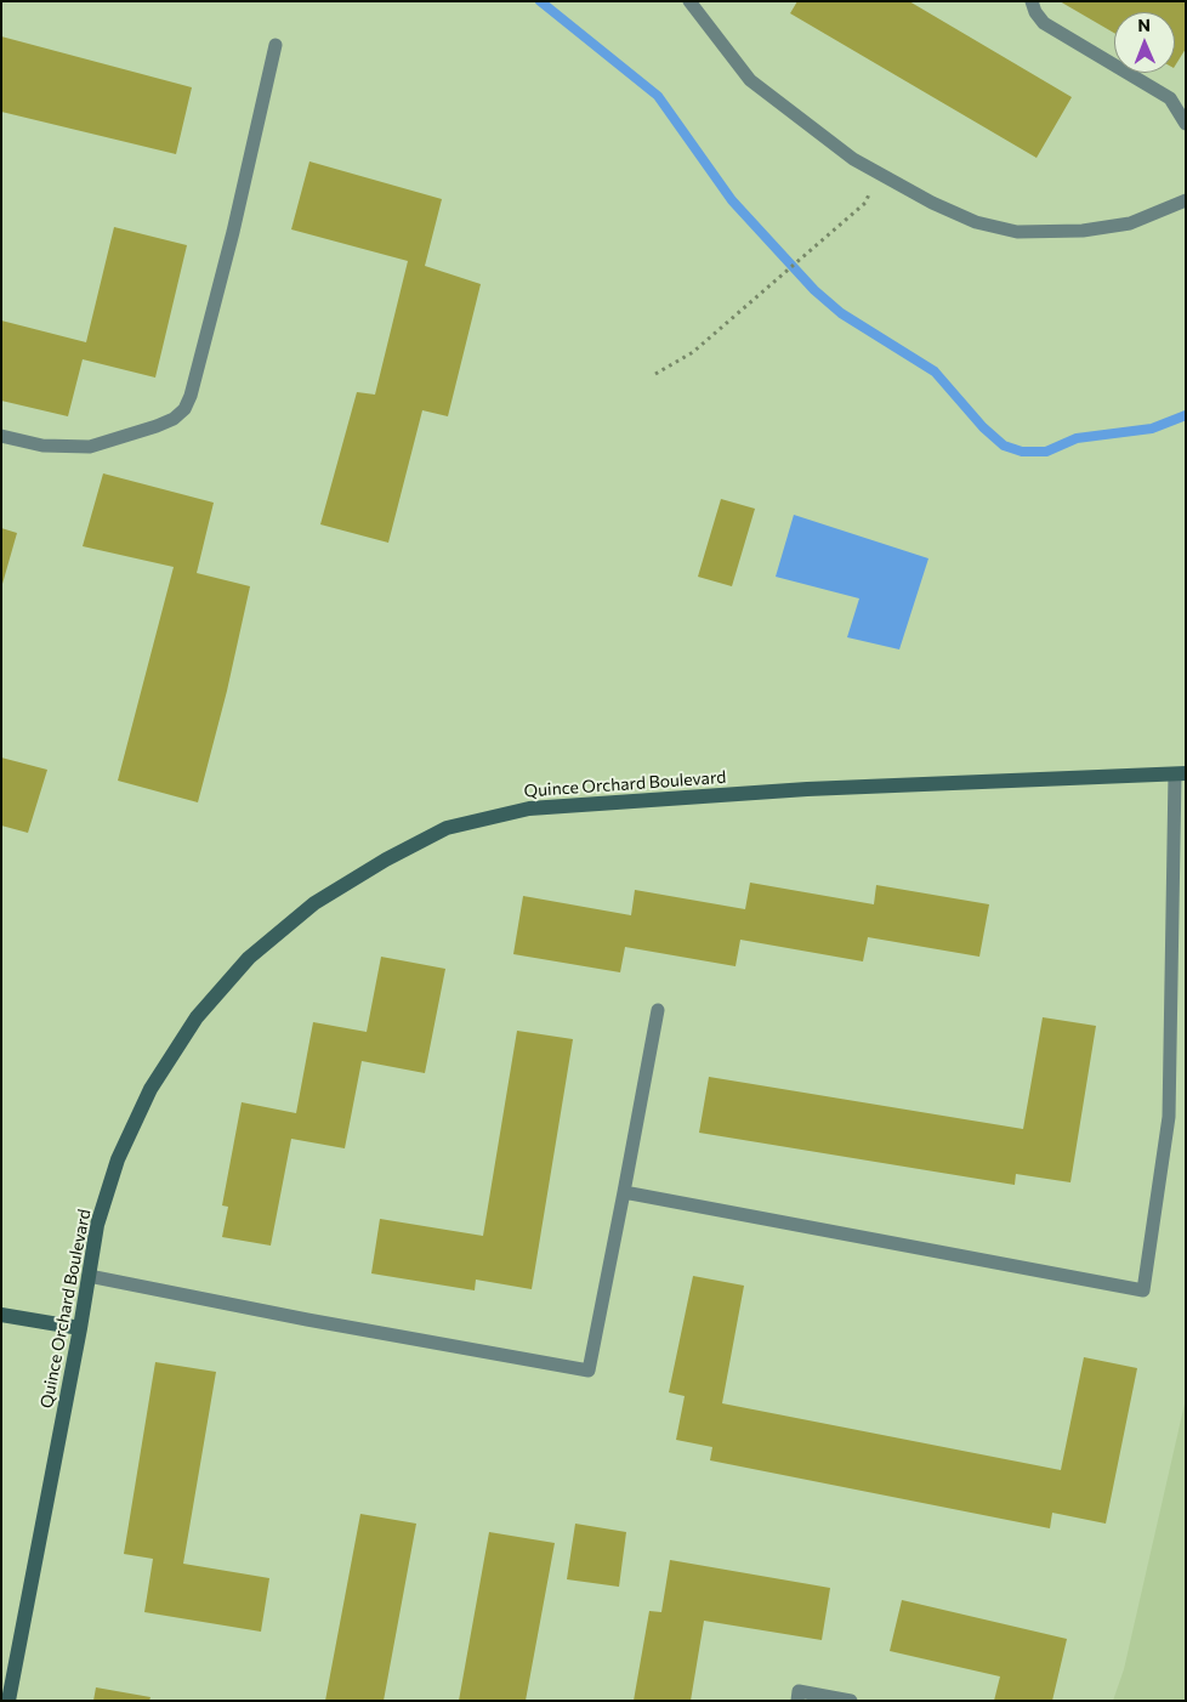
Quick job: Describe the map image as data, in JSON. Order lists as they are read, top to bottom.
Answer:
{
  "streets": {
    "street": ["Quince Orchard Boulevard"]
  },
  "north": "top"
}
